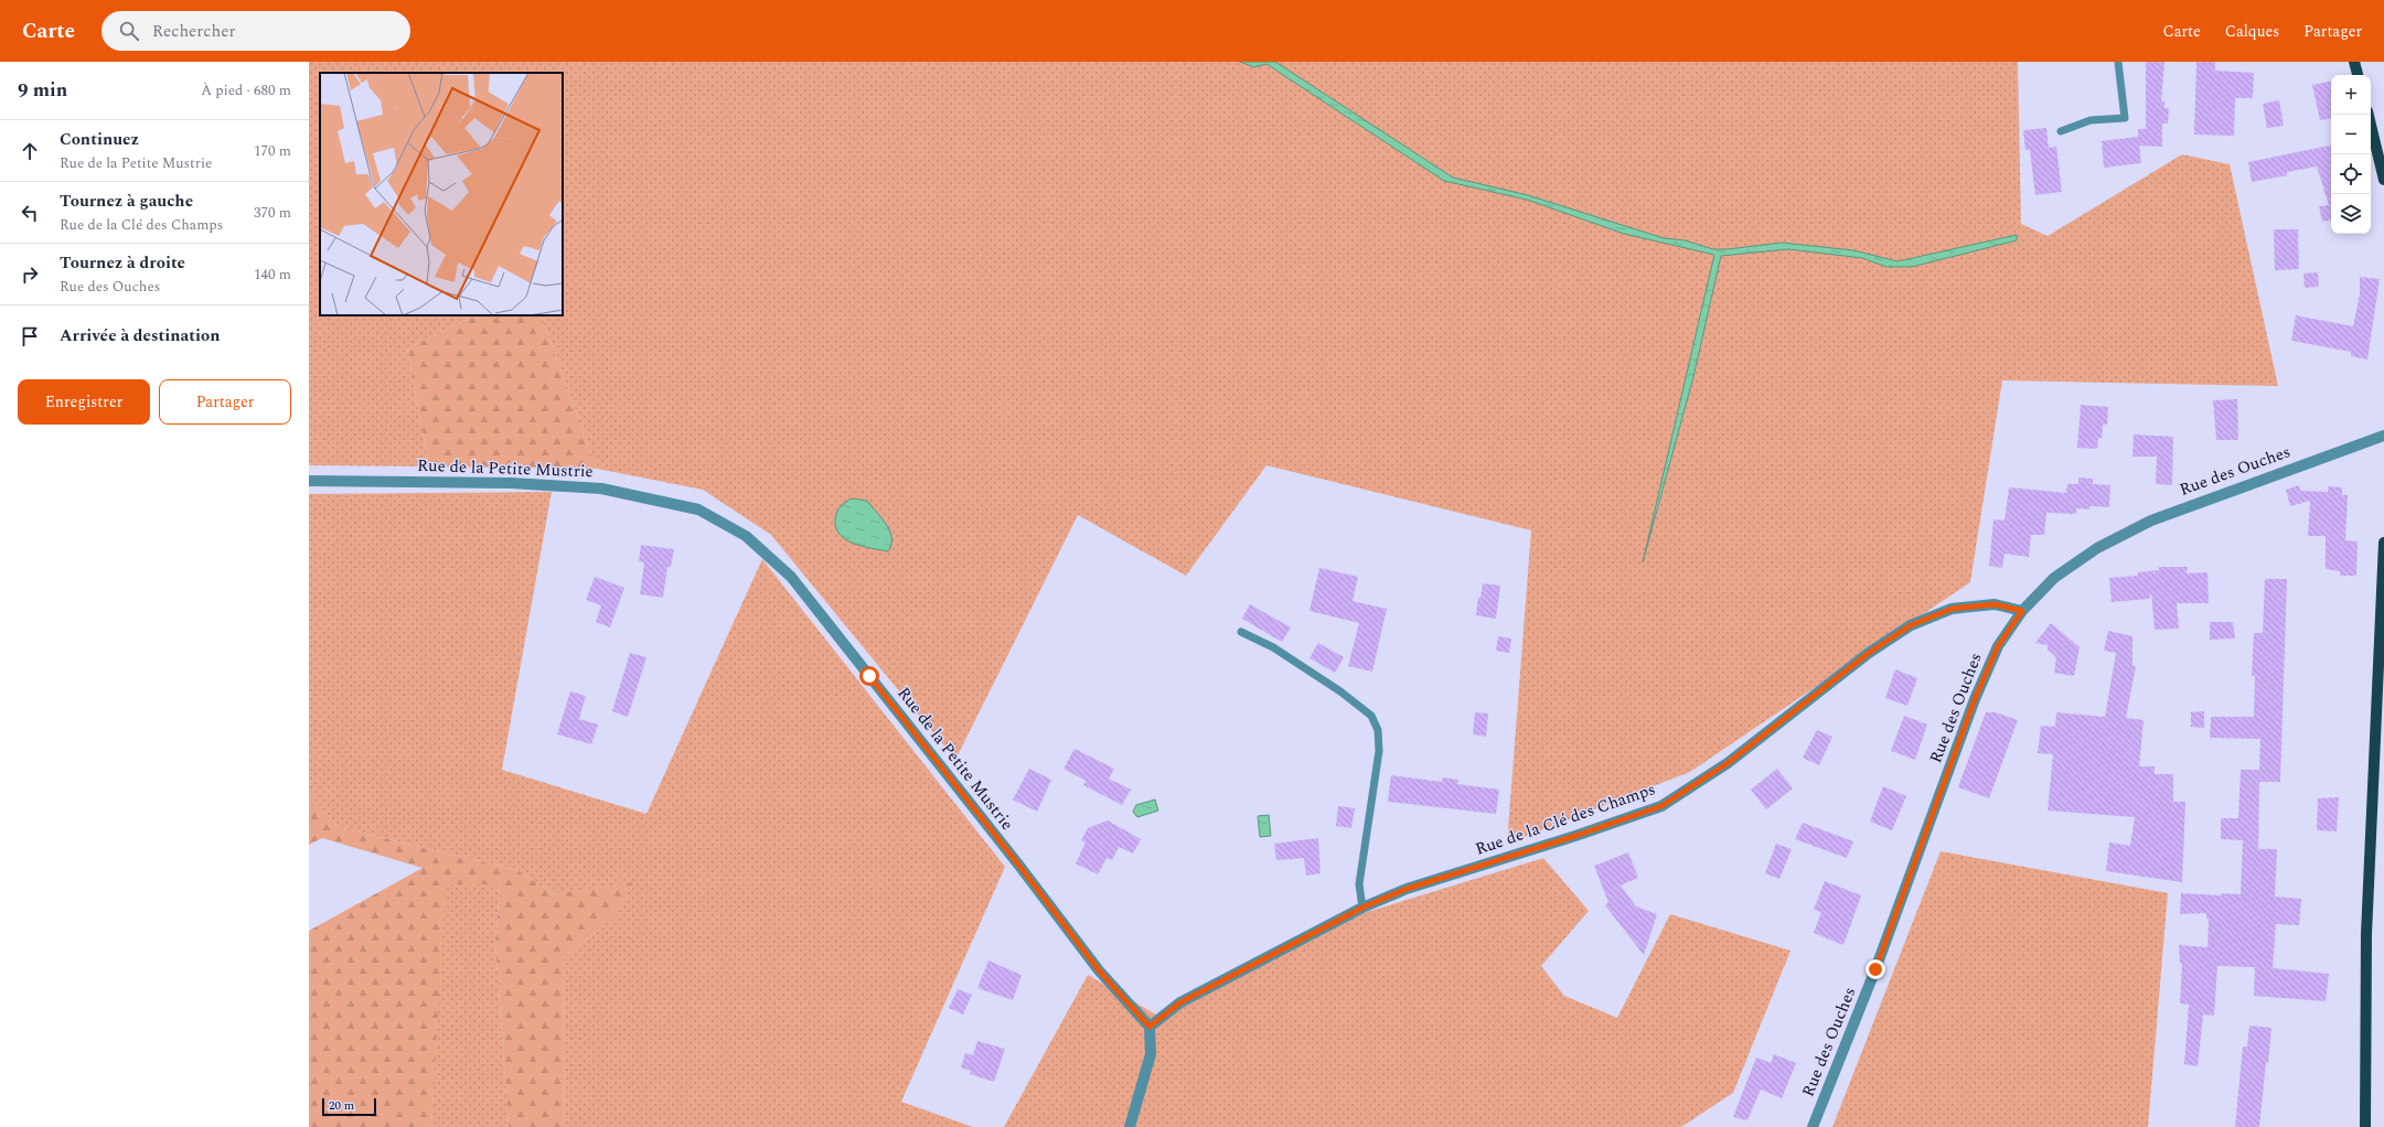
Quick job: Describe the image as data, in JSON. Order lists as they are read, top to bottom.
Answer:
{
  "streets": {
    "street": ["Rue de la Petite Mustrie", "Rue des Ouches", "Rue de la Clé des Champs"]
  },
  "crossings": [
    ["Rue de la Petite Mustrie", "Rue de la Clé des Champs"],
    ["Rue des Ouches", "Rue de la Clé des Champs"]
  ],
  "scale_bar": "20 m",
  "page": {
    "header": "Carte",
    "search": "Rechercher",
    "nav": ["Carte", "Calques", "Partager"],
    "heading": ["9 min", "À pied · 680 m"],
    "map_buttons": ["+", "−"],
    "list": [
      ["Continuez", "Rue de la Petite Mustrie", "170 m"],
      ["Tournez à gauche", "Rue de la Clé des Champs", "370 m"],
      ["Tournez à droite", "Rue des Ouches", "140 m"],
      "Arrivée à destination"
    ],
    "buttons": ["Enregistrer", "Partager"],
    "scale": "20 m"
  }
}
